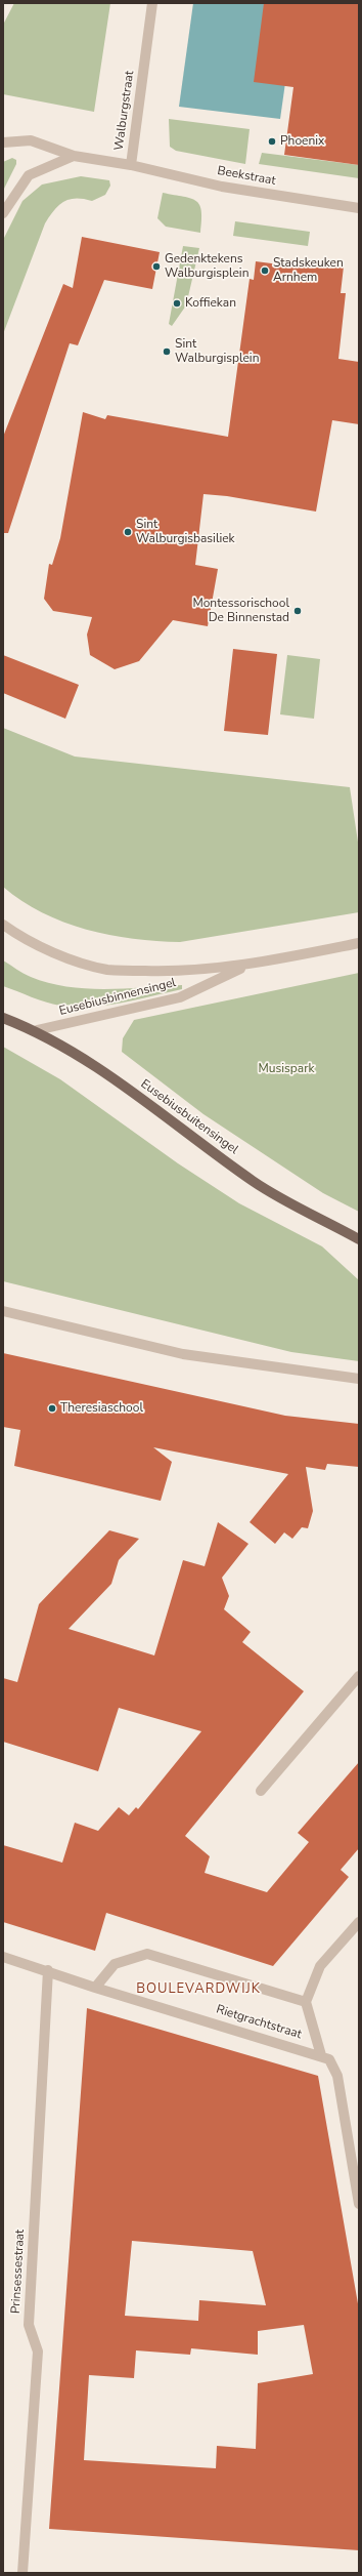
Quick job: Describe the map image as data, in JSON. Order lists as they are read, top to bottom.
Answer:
{
  "streets": {
    "main road": ["Eusebiusbuitensingel"],
    "street": [
      "Walburgstraat",
      "Beekstraat",
      "Eusebiusbinnensingel",
      "Rietgrachtstraat",
      "Prinsessestraat"
    ]
  },
  "crossings": [
    ["Walburgstraat", "Beekstraat"],
    ["Eusebiusbinnensingel", "Eusebiusbuitensingel"],
    ["Rietgrachtstraat", "Prinsessestraat"]
  ],
  "districts": ["BOULEVARDWIJK"],
  "parks": ["Musispark"],
  "places": [
    "Phoenix",
    "Gedenktekens Walburgisplein",
    "Stadskeuken Arnhem",
    "Koffiekan",
    "Sint Walburgisplein",
    "Sint Walburgisbasiliek",
    "Montessorischool De Binnenstad",
    "Theresiaschool"
  ]
}
